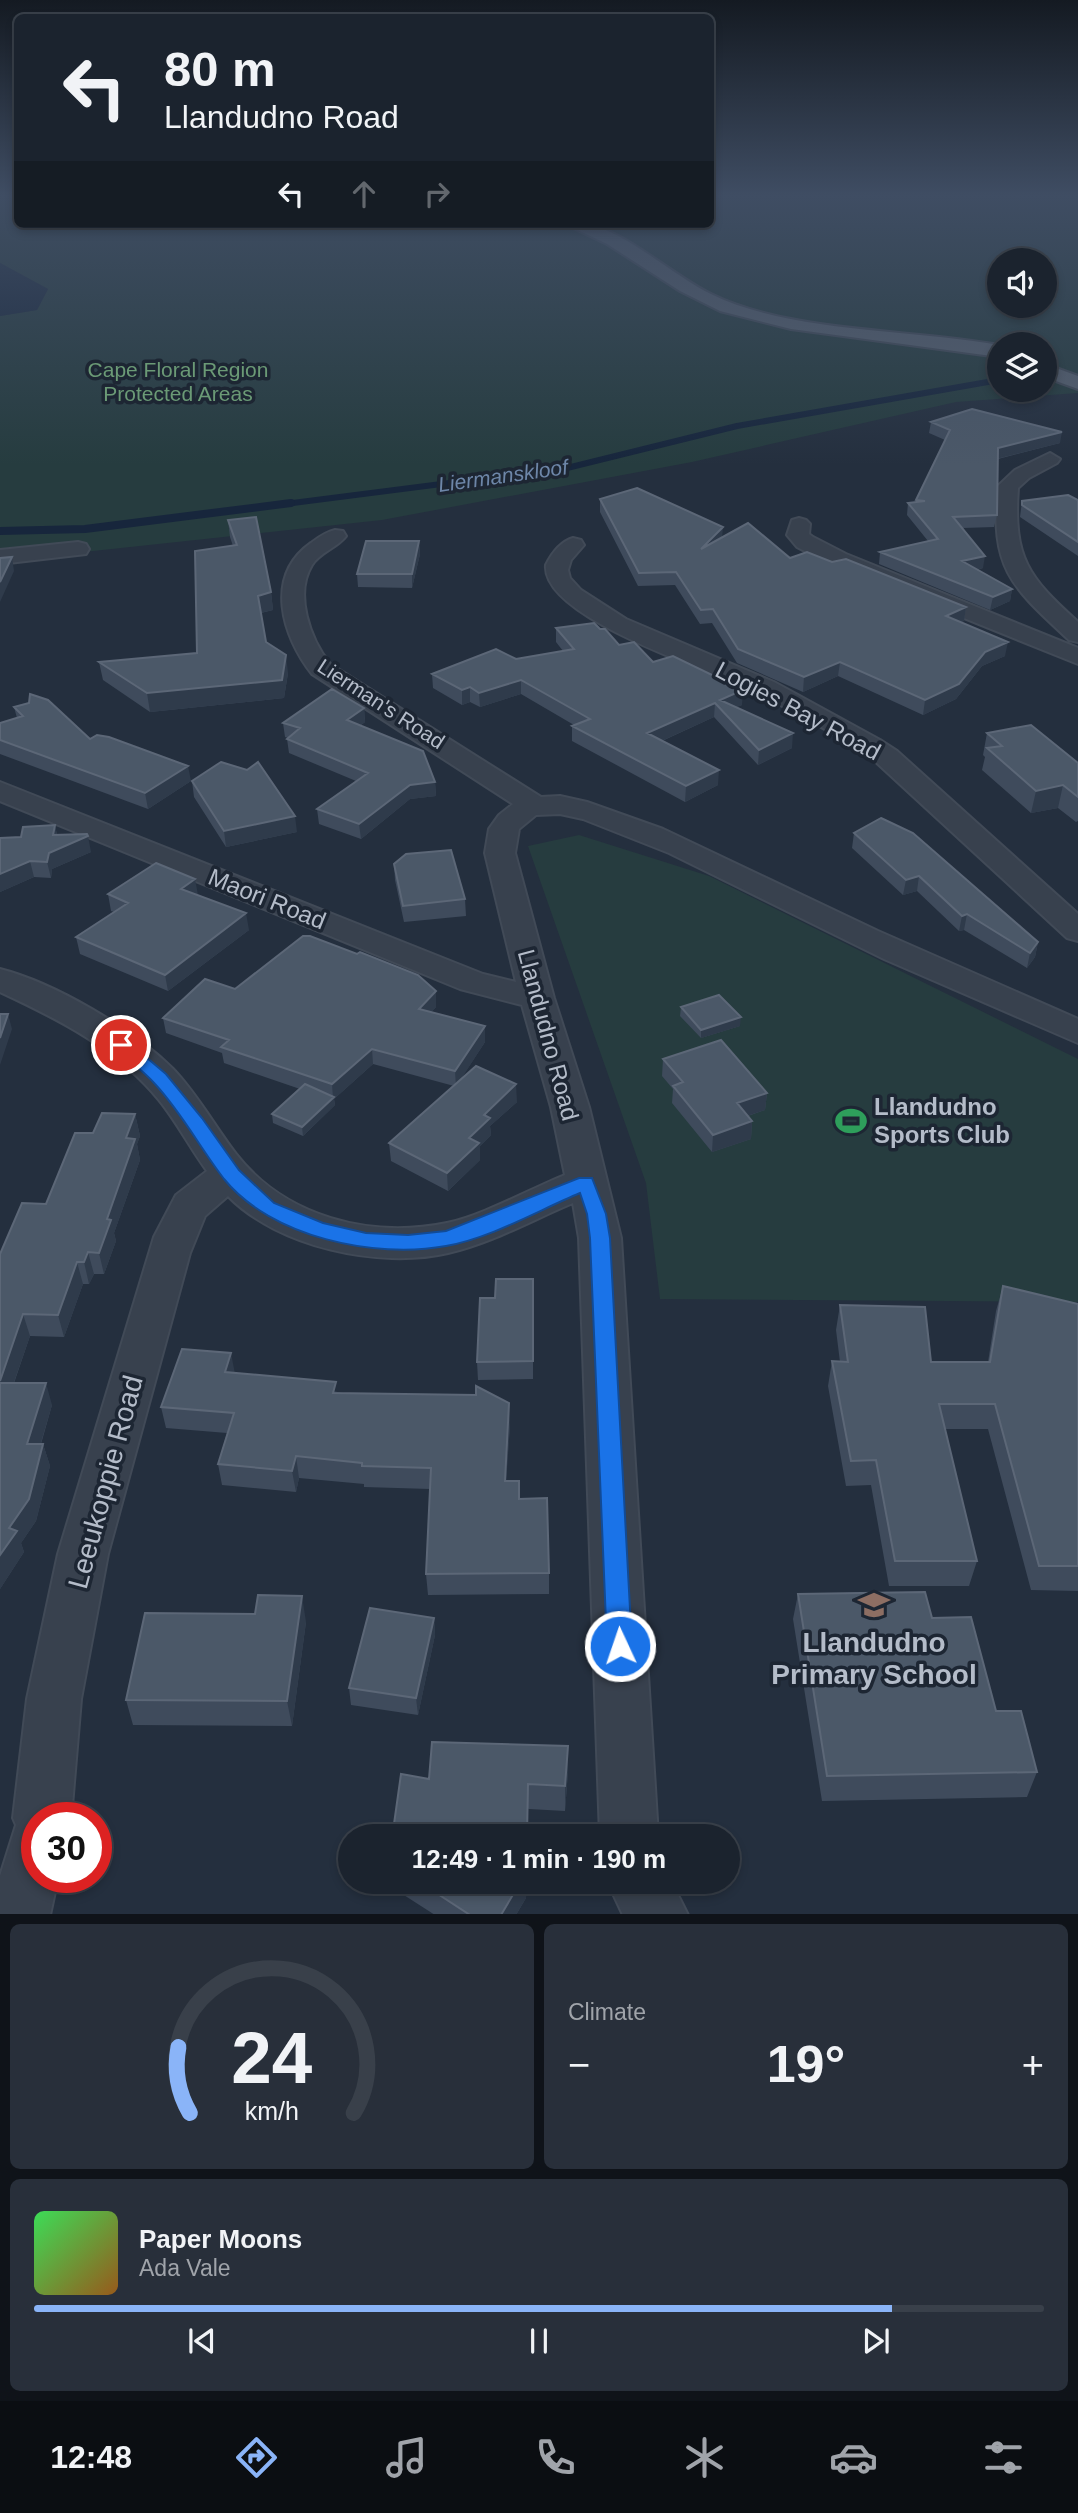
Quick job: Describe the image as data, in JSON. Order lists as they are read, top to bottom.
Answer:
{
  "streets": {
    "street": [
      "Lierman's Road",
      "Logies Bay Road",
      "Maori Road",
      "Llandudno Road",
      "Leeukoppie Road"
    ]
  },
  "crossings": [
    ["Lierman's Road", "Llandudno Road"],
    ["Maori Road", "Llandudno Road"]
  ],
  "water": ["Liermanskloof"],
  "parks": ["Cape Floral Region Protected Areas"],
  "places": {
    "sports": ["Llandudno Sports Club"],
    "school or university": ["Llandudno Primary School"]
  },
  "page": {
    "turn": ["80 m", "Llandudno Road"],
    "limit": "30",
    "trip": "12:49 · 1 min · 190 m",
    "tile": "Climate",
    "heat": ["−", "19°", "+"],
    "song": ["Paper Moons", "Ada Vale"],
    "tabs": "12:48",
    "gauge": ["24", "km/h"]
  }
}
